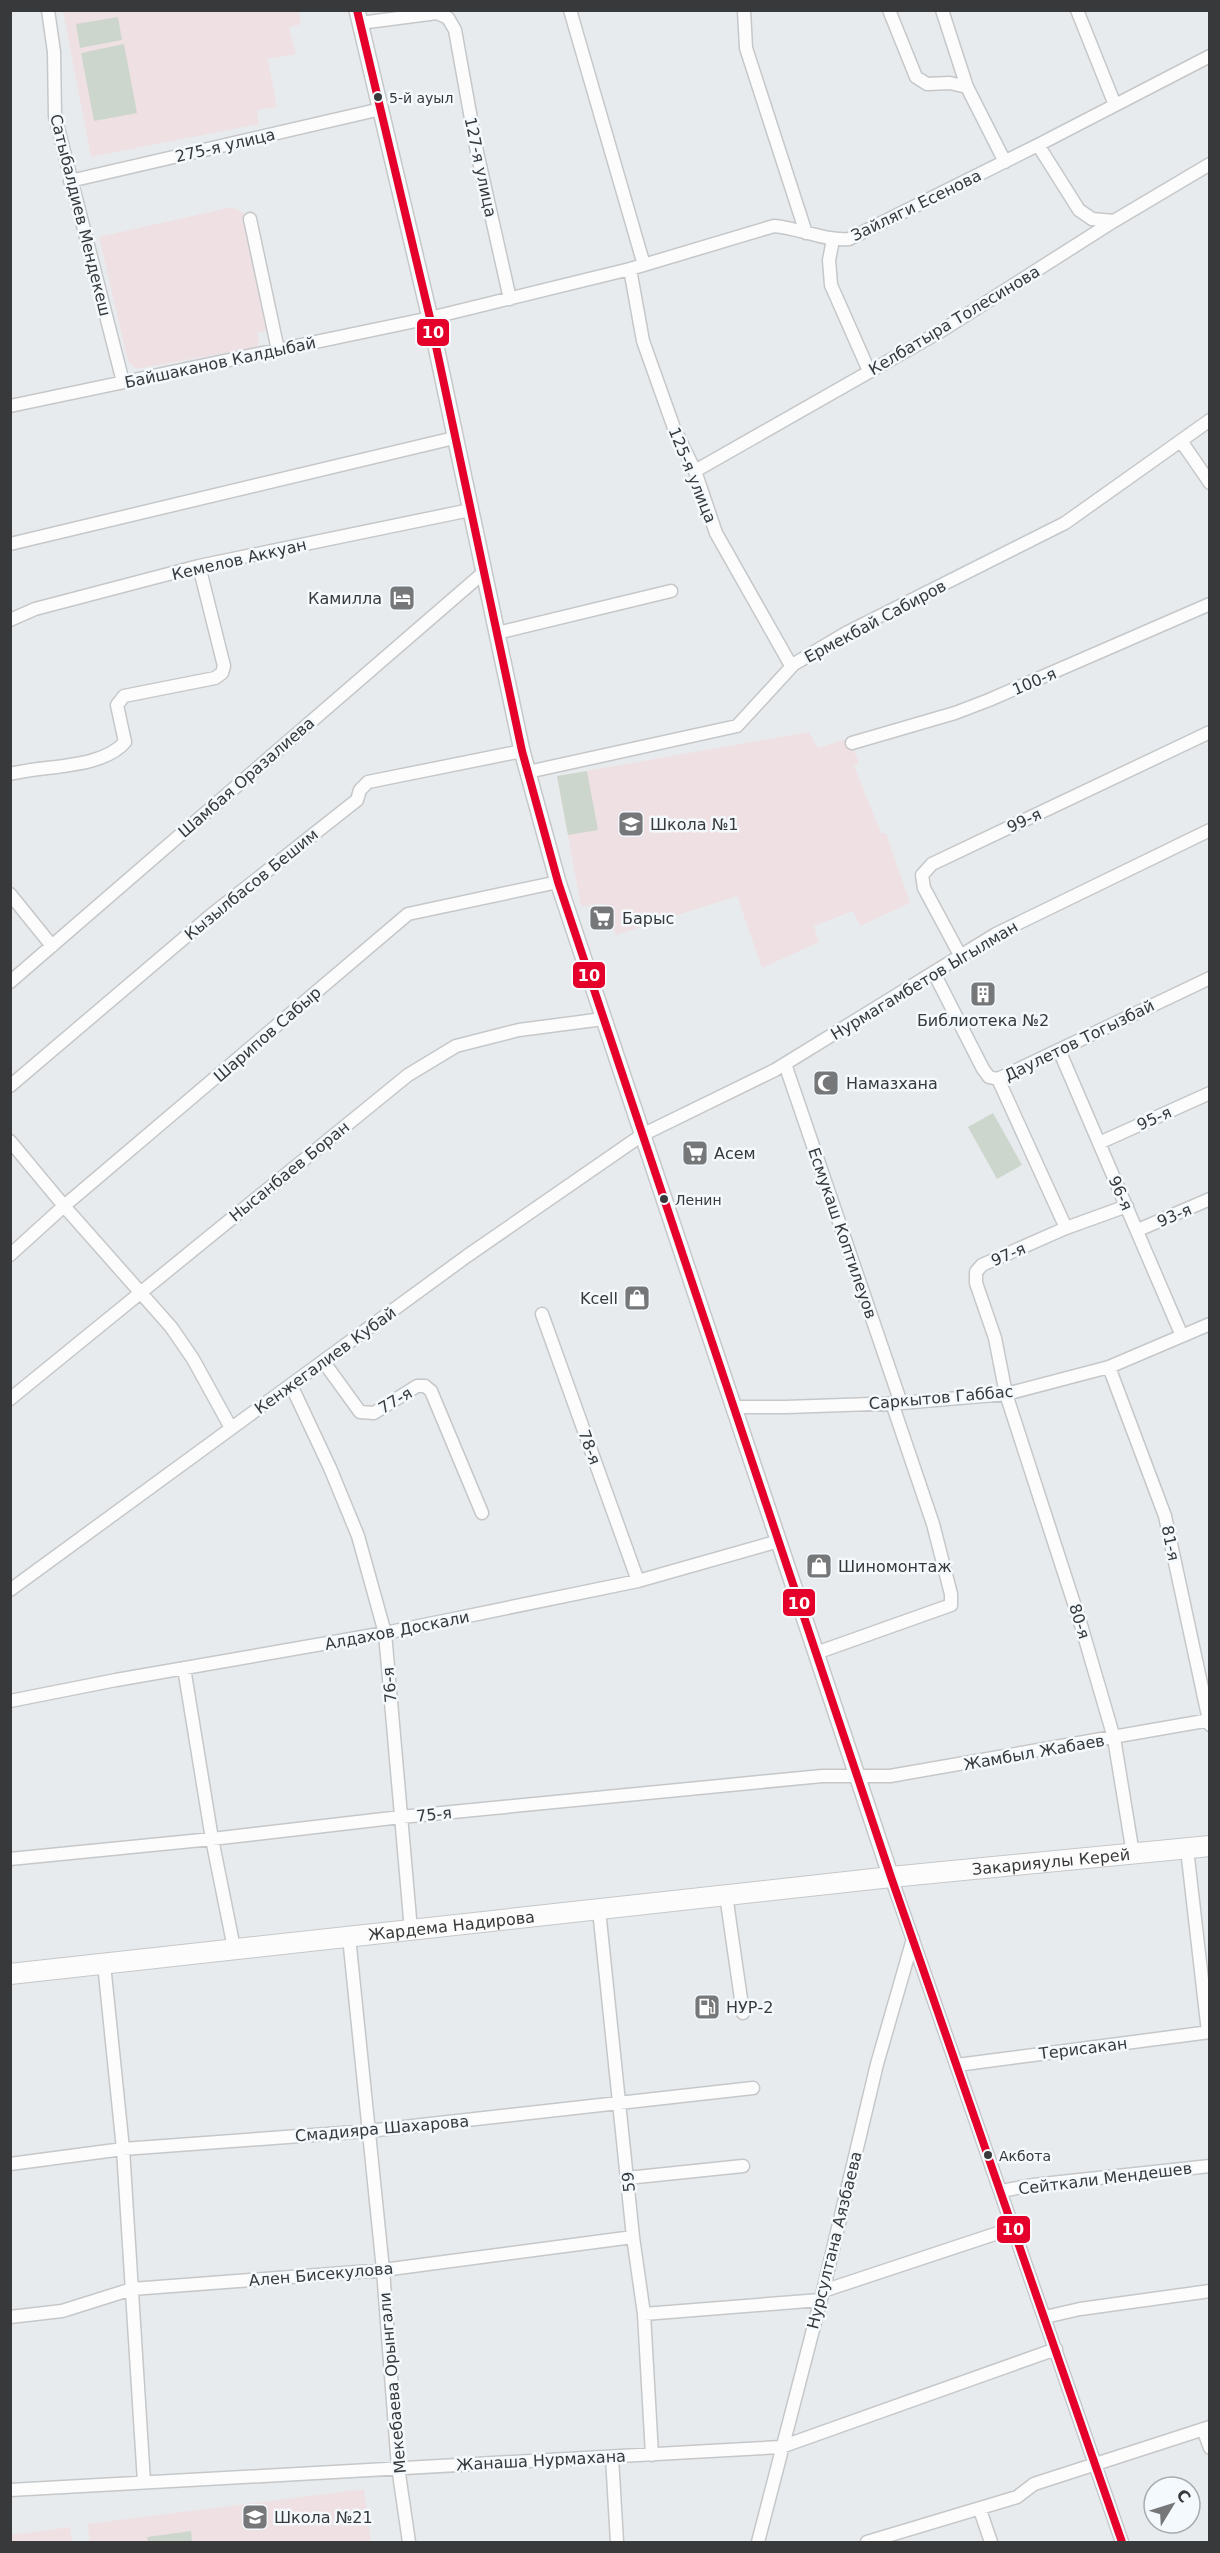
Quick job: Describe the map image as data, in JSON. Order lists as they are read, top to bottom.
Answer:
{
  "streets": {
    "highway": ["Закарияулы Керей", "Жардема Надирова"],
    "street": [
      "275-я улица",
      "127-я улица",
      "Зайляги Есенова",
      "Сатыбалдиев Мендекеш",
      "Келбатыра Толесинова",
      "Байшаканов Калдыбай",
      "125-я улица",
      "Кемелов Аккуан",
      "Ермекбай Сабиров",
      "100-я",
      "Шамбая Оразалиева",
      "99-я",
      "Кызылбасов Бешим",
      "Нурмагамбетов Ыгылман",
      "Шарипов Сабыр",
      "Даулетов Тогызбай",
      "95-я",
      "Нысанбаев Боран",
      "96-я",
      "93-я",
      "Есмукаш Коптилеуов",
      "97-я",
      "Кенжегалиев Кубай",
      "Саркытов Габбас",
      "77-я",
      "78-я",
      "81-я",
      "80-я",
      "Алдахов Доскали",
      "76-я",
      "Жамбыл Жабаев",
      "75-я",
      "Терисакан",
      "Смадияра Шахарова",
      "Сейткали Мендешев",
      "59",
      "Нурсултана Аязбаева",
      "Ален Бисекулова",
      "Мекебаева Орынгали",
      "Жанаша Нурмахана"
    ]
  },
  "crossings": [
    ["275-я улица", "Сатыбалдиев Мендекеш"],
    ["127-я улица", "Зайляги Есенова"],
    ["Зайляги Есенова", "Байшаканов Калдыбай"],
    ["Зайляги Есенова", "125-я улица"],
    ["Сатыбалдиев Мендекеш", "Байшаканов Калдыбай"],
    ["Келбатыра Толесинова", "125-я улица"],
    ["125-я улица", "Ермекбай Сабиров"],
    ["99-я", "Нурмагамбетов Ыгылман"],
    ["Нурмагамбетов Ыгылман", "Даулетов Тогызбай"],
    ["Нурмагамбетов Ыгылман", "Есмукаш Коптилеуов"],
    ["Нурмагамбетов Ыгылман", "Кенжегалиев Кубай"],
    ["Даулетов Тогызбай", "96-я"],
    ["95-я", "96-я"],
    ["96-я", "93-я"],
    ["96-я", "97-я"],
    ["96-я", "Саркытов Габбас"],
    ["Есмукаш Коптилеуов", "Саркытов Габбас"],
    ["97-я", "Саркытов Габбас"],
    ["97-я", "80-я"],
    ["Кенжегалиев Кубай", "77-я"],
    ["Кенжегалиев Кубай", "76-я"],
    ["Саркытов Габбас", "81-я"],
    ["Саркытов Габбас", "80-я"],
    ["78-я", "Алдахов Доскали"],
    ["81-я", "Жамбыл Жабаев"],
    ["80-я", "Жамбыл Жабаев"],
    ["80-я", "Закарияулы Керей"],
    ["Алдахов Доскали", "76-я"],
    ["76-я", "75-я"],
    ["76-я", "Жардема Надирова"],
    ["Жамбыл Жабаев", "75-я"],
    ["Закарияулы Керей", "Жардема Надирова"],
    ["Жардема Надирова", "59"],
    ["Жардема Надирова", "Мекебаева Орынгали"],
    ["Смадияра Шахарова", "59"],
    ["Смадияра Шахарова", "Мекебаева Орынгали"],
    ["59", "Ален Бисекулова"],
    ["59", "Жанаша Нурмахана"],
    ["Нурсултана Аязбаева", "Жанаша Нурмахана"],
    ["Ален Бисекулова", "Мекебаева Орынгали"],
    ["Мекебаева Орынгали", "Жанаша Нурмахана"]
  ],
  "places": {
    "other": ["5-й ауыл", "Ленин", "Акбота"],
    "hotel": ["Камилла"],
    "school or university": ["Школа №1", "Школа №21"],
    "supermarket": ["Барыс", "Асем"],
    "building": ["Библиотека №2"],
    "mosque": ["Намазхана"],
    "shop": ["Kcell", "Шиномонтаж"],
    "fuel station": ["НУР-2"]
  },
  "lines": ["transit line 10"],
  "north": "top right"
}
